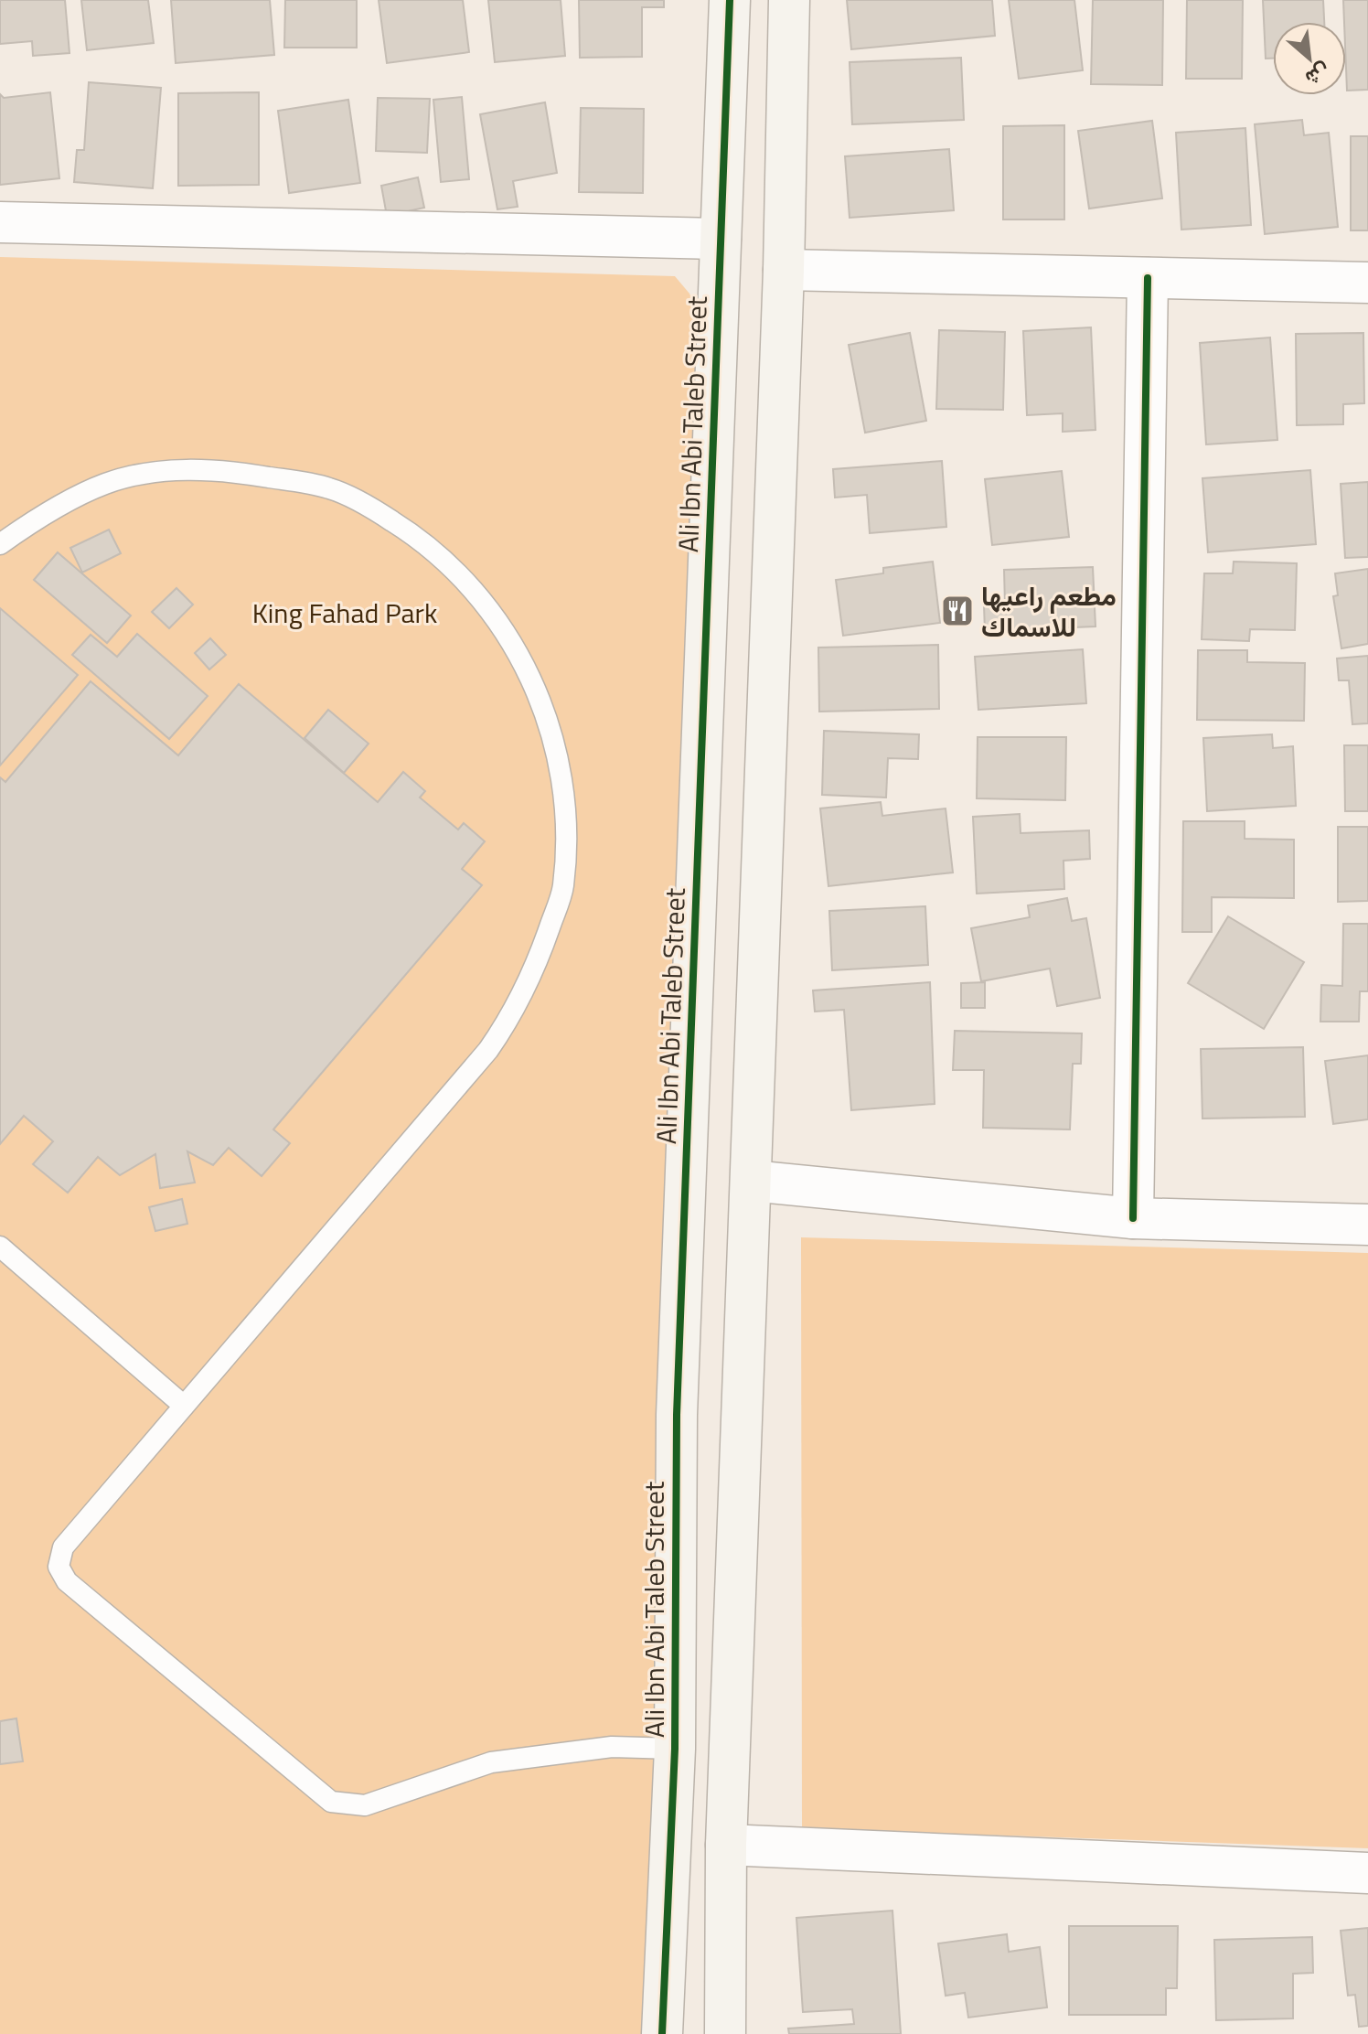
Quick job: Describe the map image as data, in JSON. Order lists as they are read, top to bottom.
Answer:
{
  "streets": {
    "street": ["Ali Ibn Abi Taleb Street"]
  },
  "parks": ["King Fahad Park"],
  "places": {
    "restaurant": ["مطعم راعيها للاسماك"]
  },
  "north": "bottom right"
}
